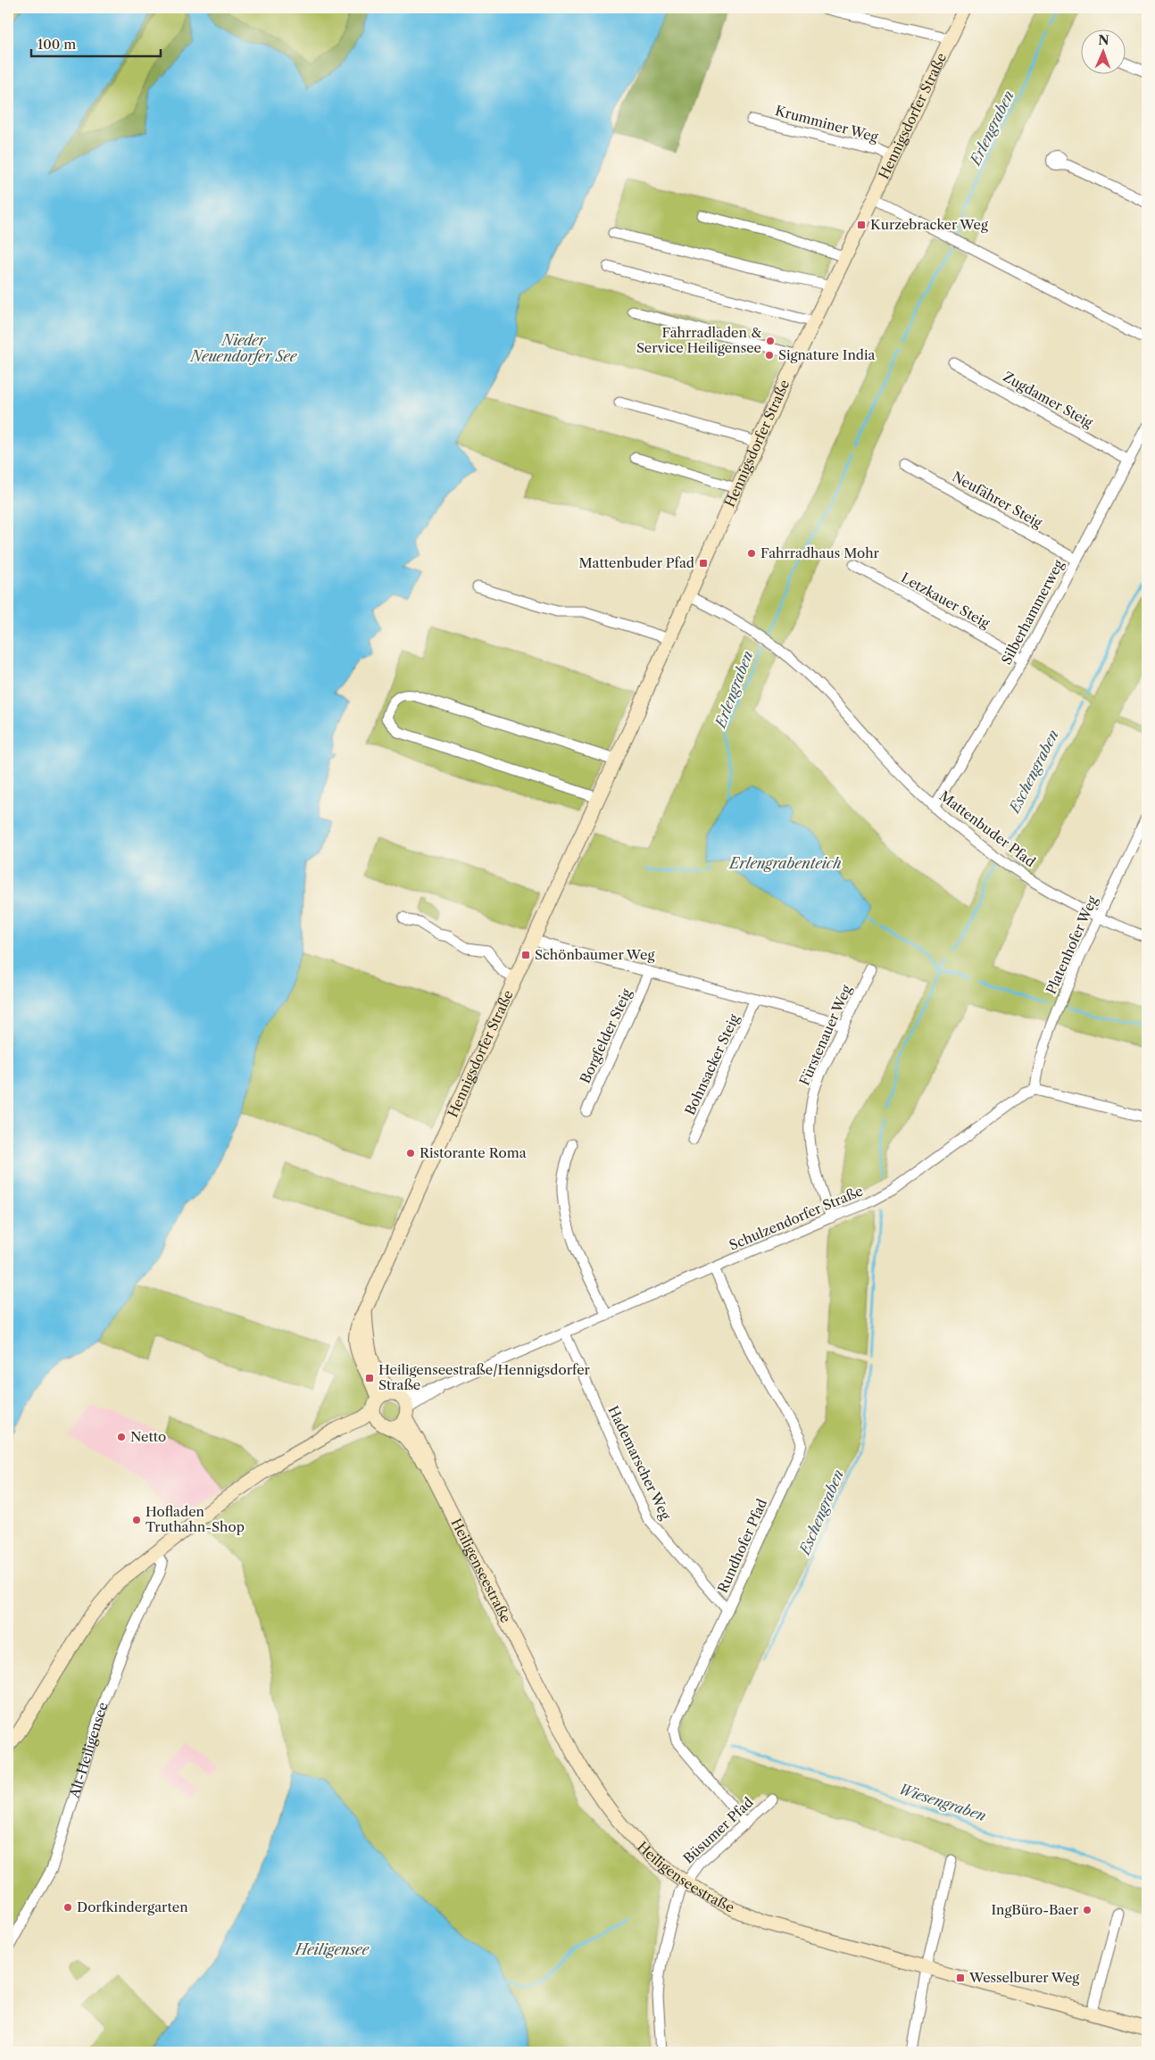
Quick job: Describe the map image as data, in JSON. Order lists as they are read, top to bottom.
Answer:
{
  "streets": {
    "main road": ["Hennigsdorfer Straße", "Heiligenseestraße"],
    "street": [
      "Krumminer Weg",
      "Zugdamer Steig",
      "Neufährer Steig",
      "Letzkauer Steig",
      "Silberhammerweg",
      "Mattenbuder Pfad",
      "Platenhofer Weg",
      "Fürstenauer Weg",
      "Borgfelder Steig",
      "Bohnsacker Steig",
      "Schulzendorfer Straße",
      "Hademarscher Weg",
      "Rundhofer Pfad",
      "Alt-Heiligensee",
      "Büsumer Pfad"
    ]
  },
  "crossings": [
    ["Hennigsdorfer Straße", "Krumminer Weg"],
    ["Hennigsdorfer Straße", "Mattenbuder Pfad"],
    ["Hennigsdorfer Straße", "Schulzendorfer Straße"],
    ["Hennigsdorfer Straße", "Heiligenseestraße"],
    ["Zugdamer Steig", "Silberhammerweg"],
    ["Neufährer Steig", "Silberhammerweg"],
    ["Letzkauer Steig", "Silberhammerweg"],
    ["Silberhammerweg", "Mattenbuder Pfad"],
    ["Mattenbuder Pfad", "Platenhofer Weg"],
    ["Platenhofer Weg", "Schulzendorfer Straße"],
    ["Fürstenauer Weg", "Schulzendorfer Straße"],
    ["Schulzendorfer Straße", "Hademarscher Weg"],
    ["Schulzendorfer Straße", "Rundhofer Pfad"],
    ["Schulzendorfer Straße", "Heiligenseestraße"],
    ["Hademarscher Weg", "Rundhofer Pfad"],
    ["Rundhofer Pfad", "Büsumer Pfad"],
    ["Heiligenseestraße", "Büsumer Pfad"]
  ],
  "water": [
    "Erlengraben",
    "Nieder Neuendorfer See",
    "Eschengraben",
    "Erlengrabenteich",
    "Wiesengraben",
    "Heiligensee"
  ],
  "places": {
    "transit": [
      "Kurzebracker Weg",
      "Mattenbuder Pfad",
      "Schönbaumer Weg",
      "Heiligenseestraße/Hennigsdorfer Straße",
      "Wesselburer Weg"
    ],
    "other": [
      "Fahrradladen & Service Heiligensee",
      "Signature India",
      "Fahrradhaus Mohr",
      "Ristorante Roma",
      "Netto",
      "Hofladen Truthahn-Shop",
      "Dorfkindergarten",
      "IngBüro-Baer"
    ]
  },
  "scale_bar": "100 m",
  "north": "top"
}
